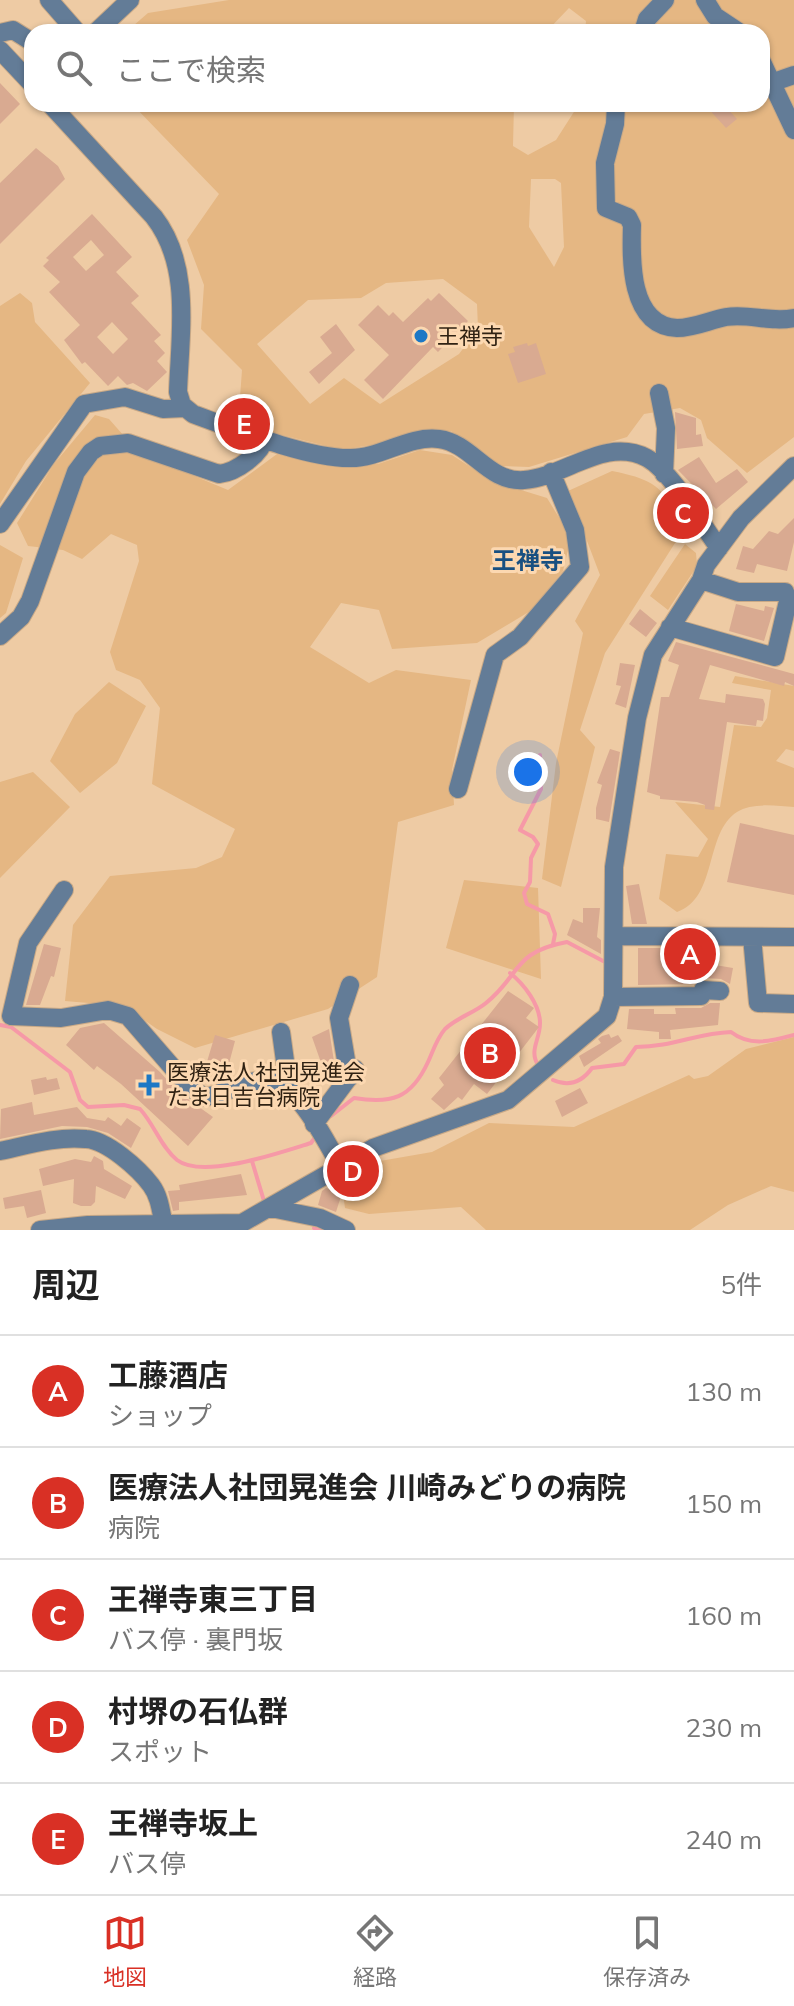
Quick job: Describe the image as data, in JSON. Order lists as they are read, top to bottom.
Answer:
{
  "districts": ["王禅寺"],
  "places": {
    "other": ["王禅寺"],
    "health": ["医療法人社団晃進会 たま日吉台病院"]
  },
  "page": {
    "search": "ここで検索",
    "pins": [
      "E",
      "C",
      "A",
      "B",
      "D"
    ],
    "heading": ["周辺", "5件"],
    "list": [
      {
        "mark": "A",
        "name": "工藤酒店",
        "note": "ショップ",
        "value": "130 m"
      },
      {
        "mark": "B",
        "name": "医療法人社団晃進会 川崎みどりの病院",
        "note": "病院",
        "value": "150 m"
      },
      {
        "mark": "C",
        "name": "王禅寺東三丁目",
        "note": "バス停 · 裏門坂",
        "value": "160 m"
      },
      {
        "mark": "D",
        "name": "村堺の石仏群",
        "note": "スポット",
        "value": "230 m"
      },
      {
        "mark": "E",
        "name": "王禅寺坂上",
        "note": "バス停",
        "value": "240 m"
      }
    ],
    "nav": ["地図", "経路", "保存済み"]
  }
}
